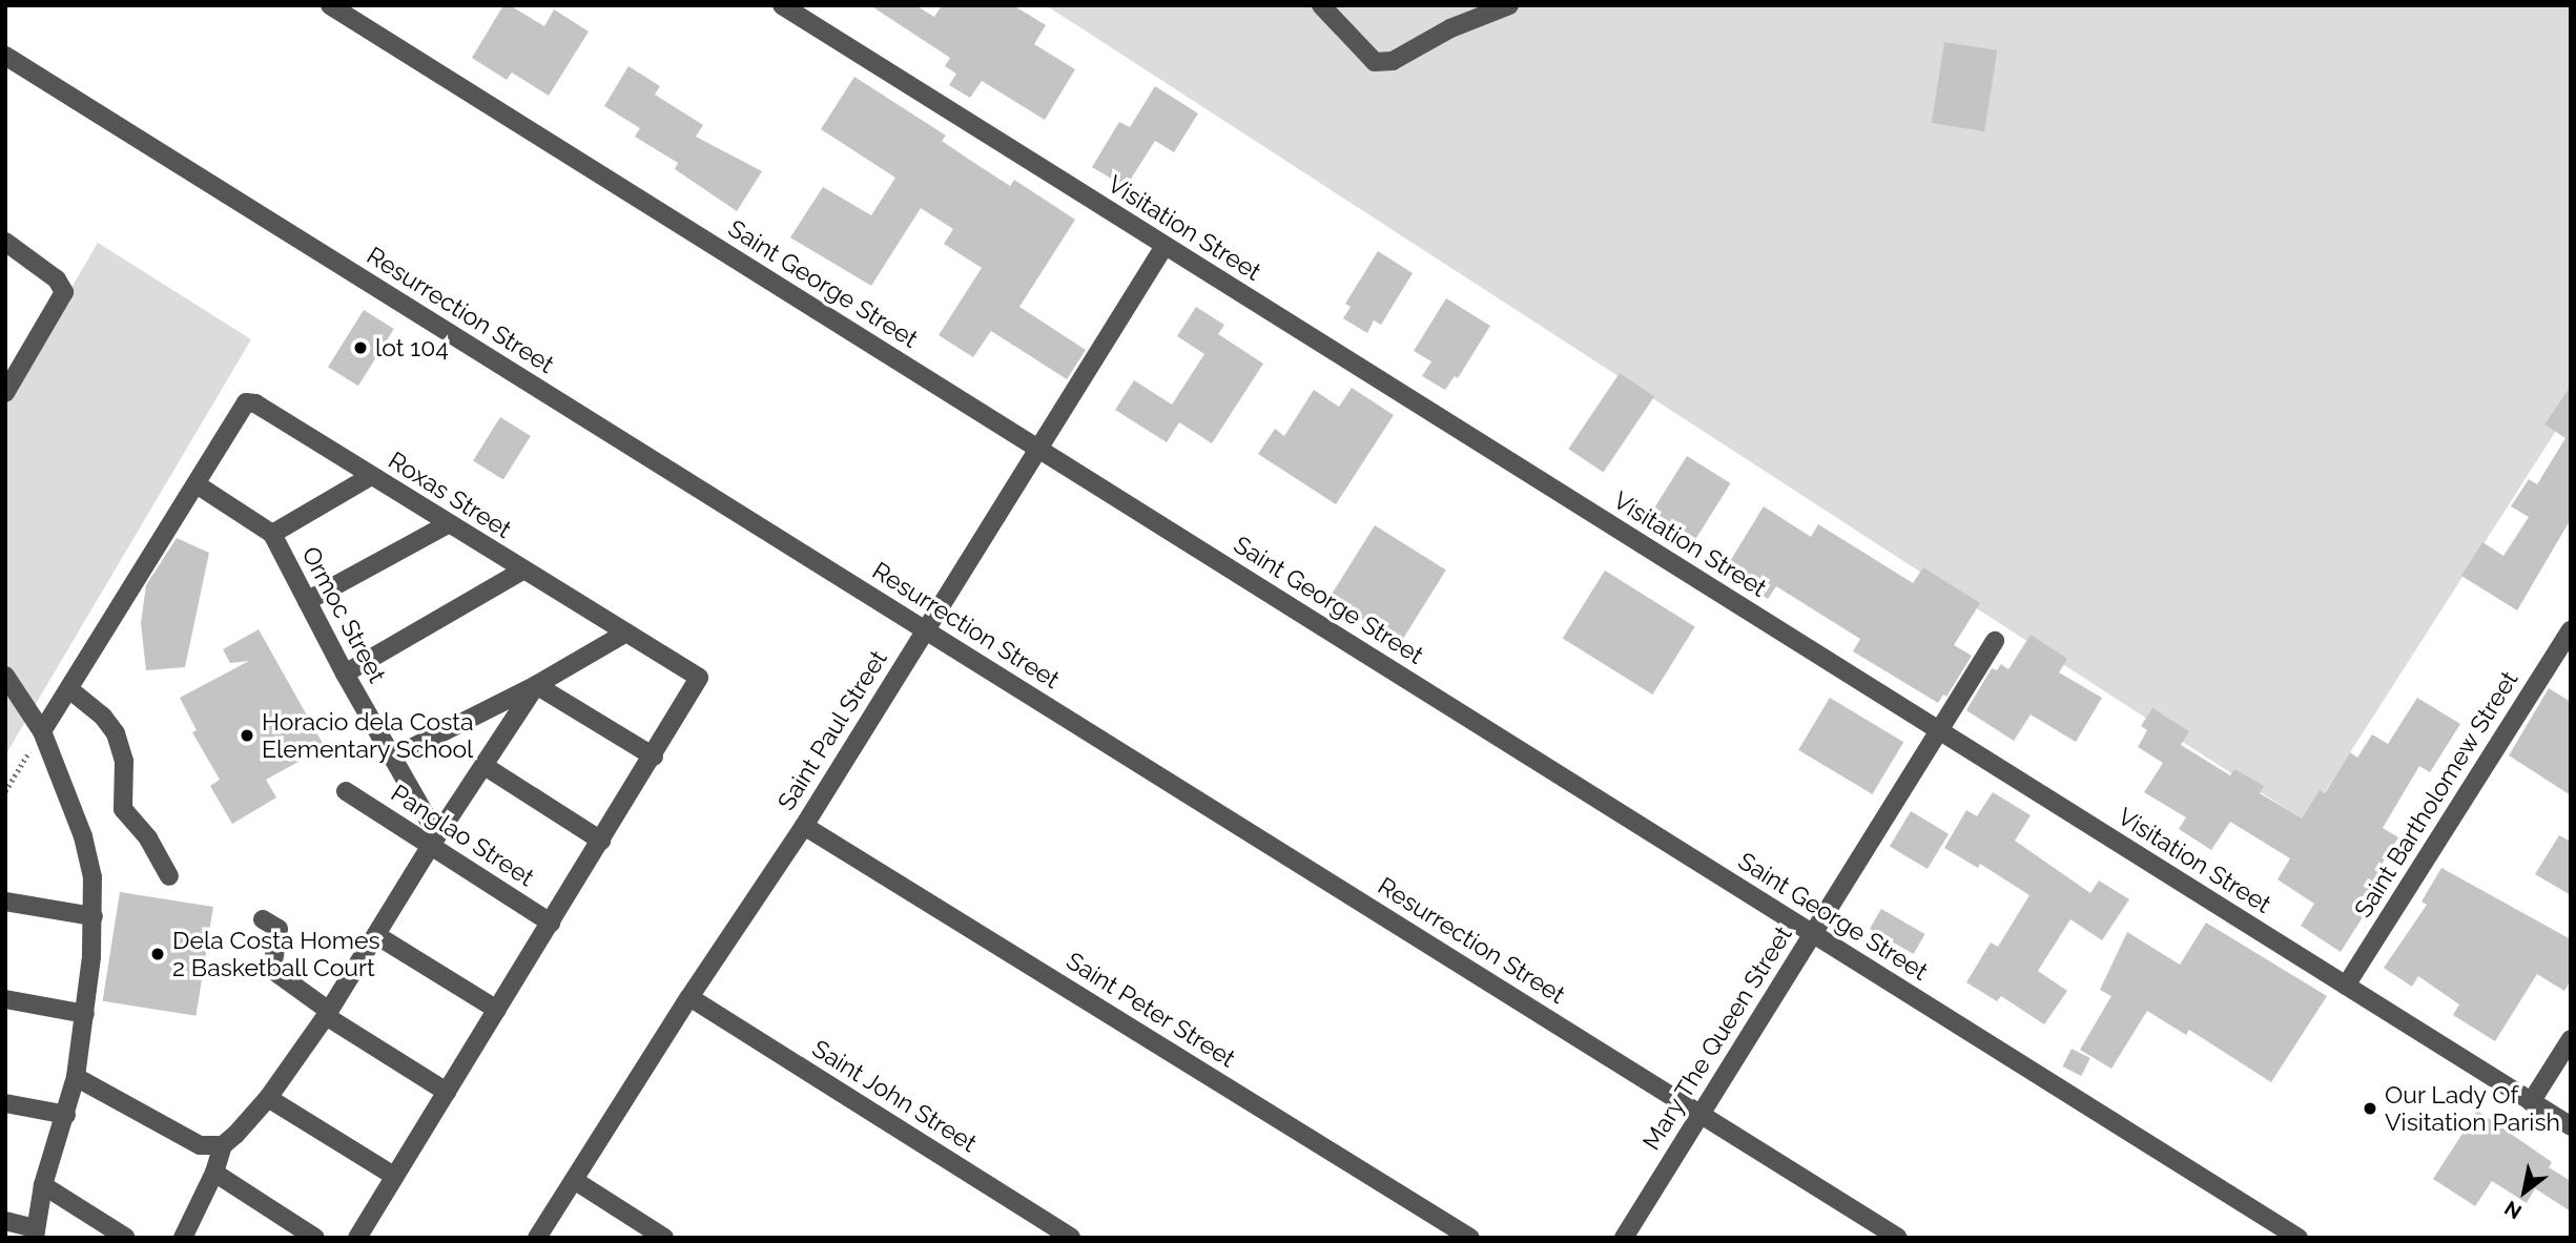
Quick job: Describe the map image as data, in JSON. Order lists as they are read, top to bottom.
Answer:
{
  "streets": {
    "street": [
      "Visitation Street",
      "Saint George Street",
      "Resurrection Street",
      "Roxas Street",
      "Ormoc Street",
      "Saint Paul Street",
      "Saint Bartholomew Street",
      "Panglao Street",
      "Saint Peter Street",
      "Mary The Queen Street",
      "Saint John Street"
    ]
  },
  "crossings": [
    ["Visitation Street", "Saint Paul Street"],
    ["Visitation Street", "Saint Bartholomew Street"],
    ["Visitation Street", "Mary The Queen Street"],
    ["Saint George Street", "Saint Paul Street"],
    ["Saint George Street", "Mary The Queen Street"],
    ["Resurrection Street", "Saint Paul Street"],
    ["Resurrection Street", "Mary The Queen Street"],
    ["Roxas Street", "Ormoc Street"],
    ["Ormoc Street", "Panglao Street"],
    ["Saint Paul Street", "Saint Peter Street"],
    ["Saint Paul Street", "Saint John Street"]
  ],
  "places": [
    "lot 104",
    "Horacio dela Costa Elementary School",
    "Dela Costa Homes 2 Basketball Court",
    "Our Lady Of Visitation Parish"
  ],
  "north": "bottom left"
}
